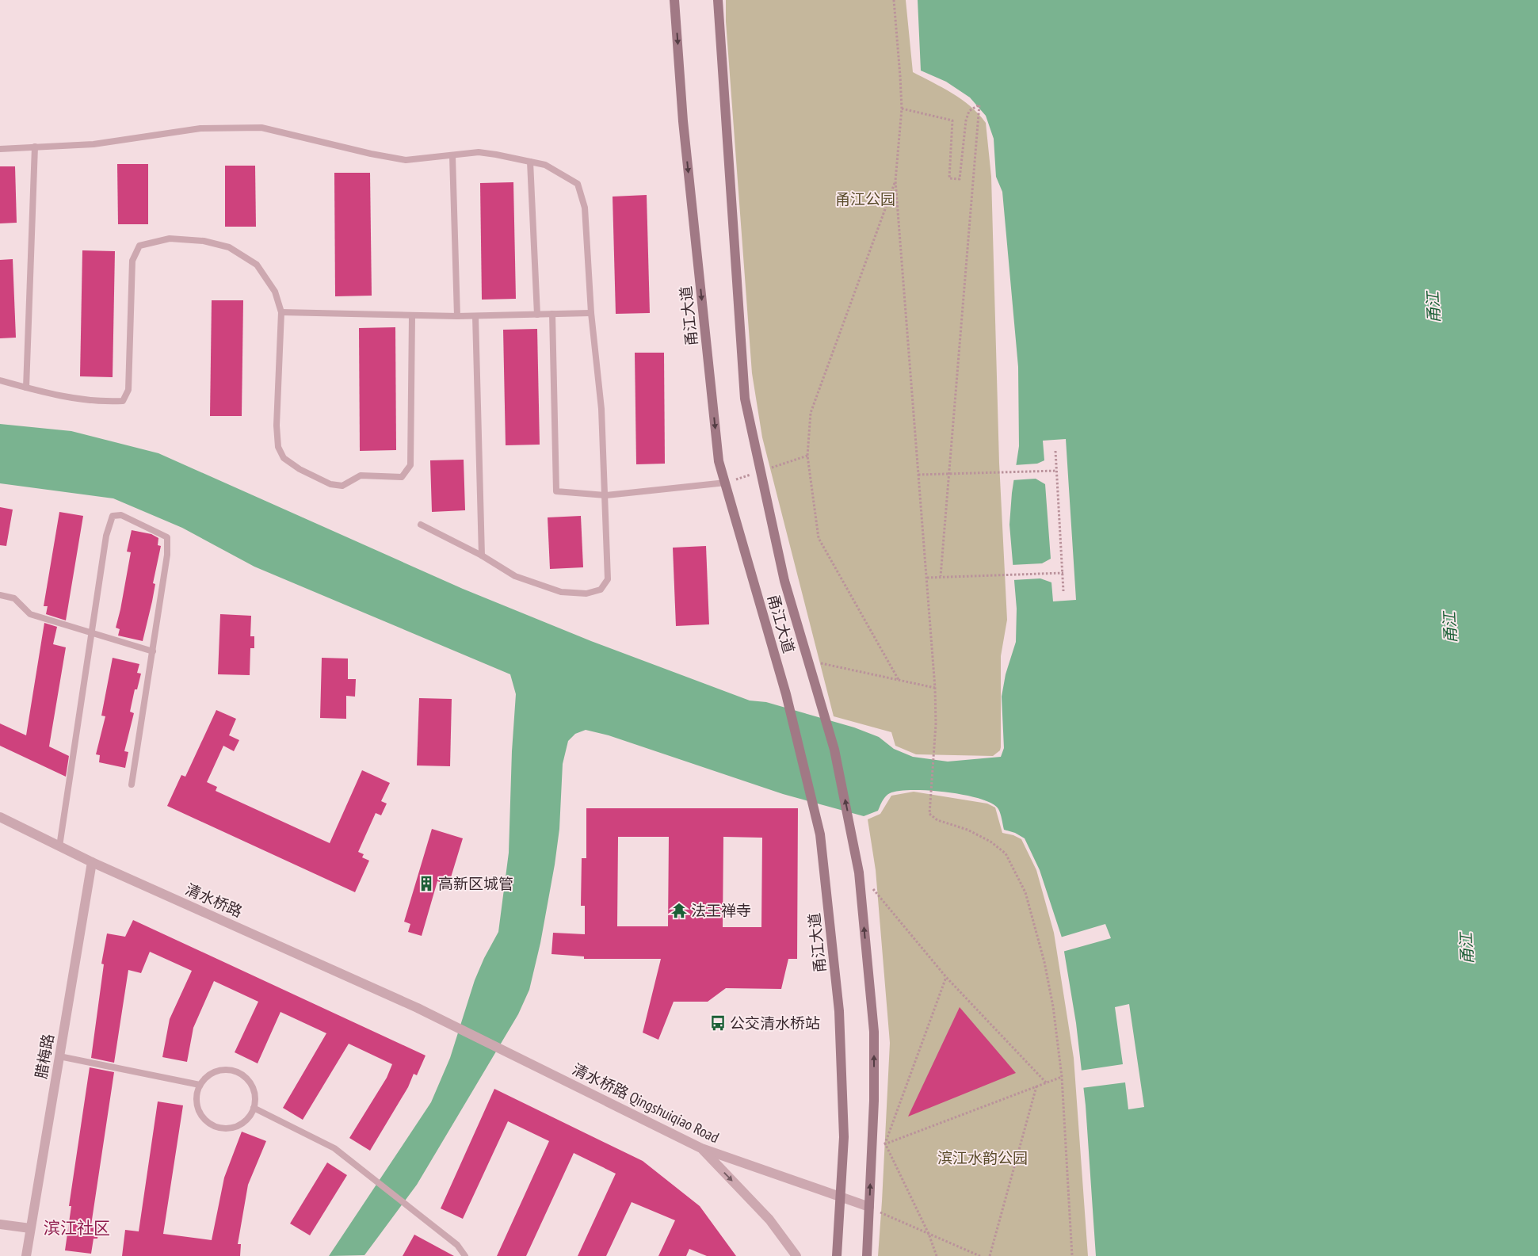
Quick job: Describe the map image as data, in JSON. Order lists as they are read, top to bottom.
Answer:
{
  "streets": {
    "main road": ["甬江大道"],
    "street": ["清水桥路", "腊梅路", "清水桥路 Qingshuiqiao Road"]
  },
  "crossings": [
    ["甬江大道", "清水桥路 Qingshuiqiao Road"],
    ["清水桥路", "腊梅路"],
    ["清水桥路", "清水桥路 Qingshuiqiao Road"]
  ],
  "districts": ["滨江社区"],
  "water": ["甬江"],
  "parks": ["甬江公园", "滨江水韵公园"],
  "places": {
    "building": ["高新区城管"],
    "temple": ["法王禅寺"],
    "bus stop": ["公交清水桥站"]
  }
}
